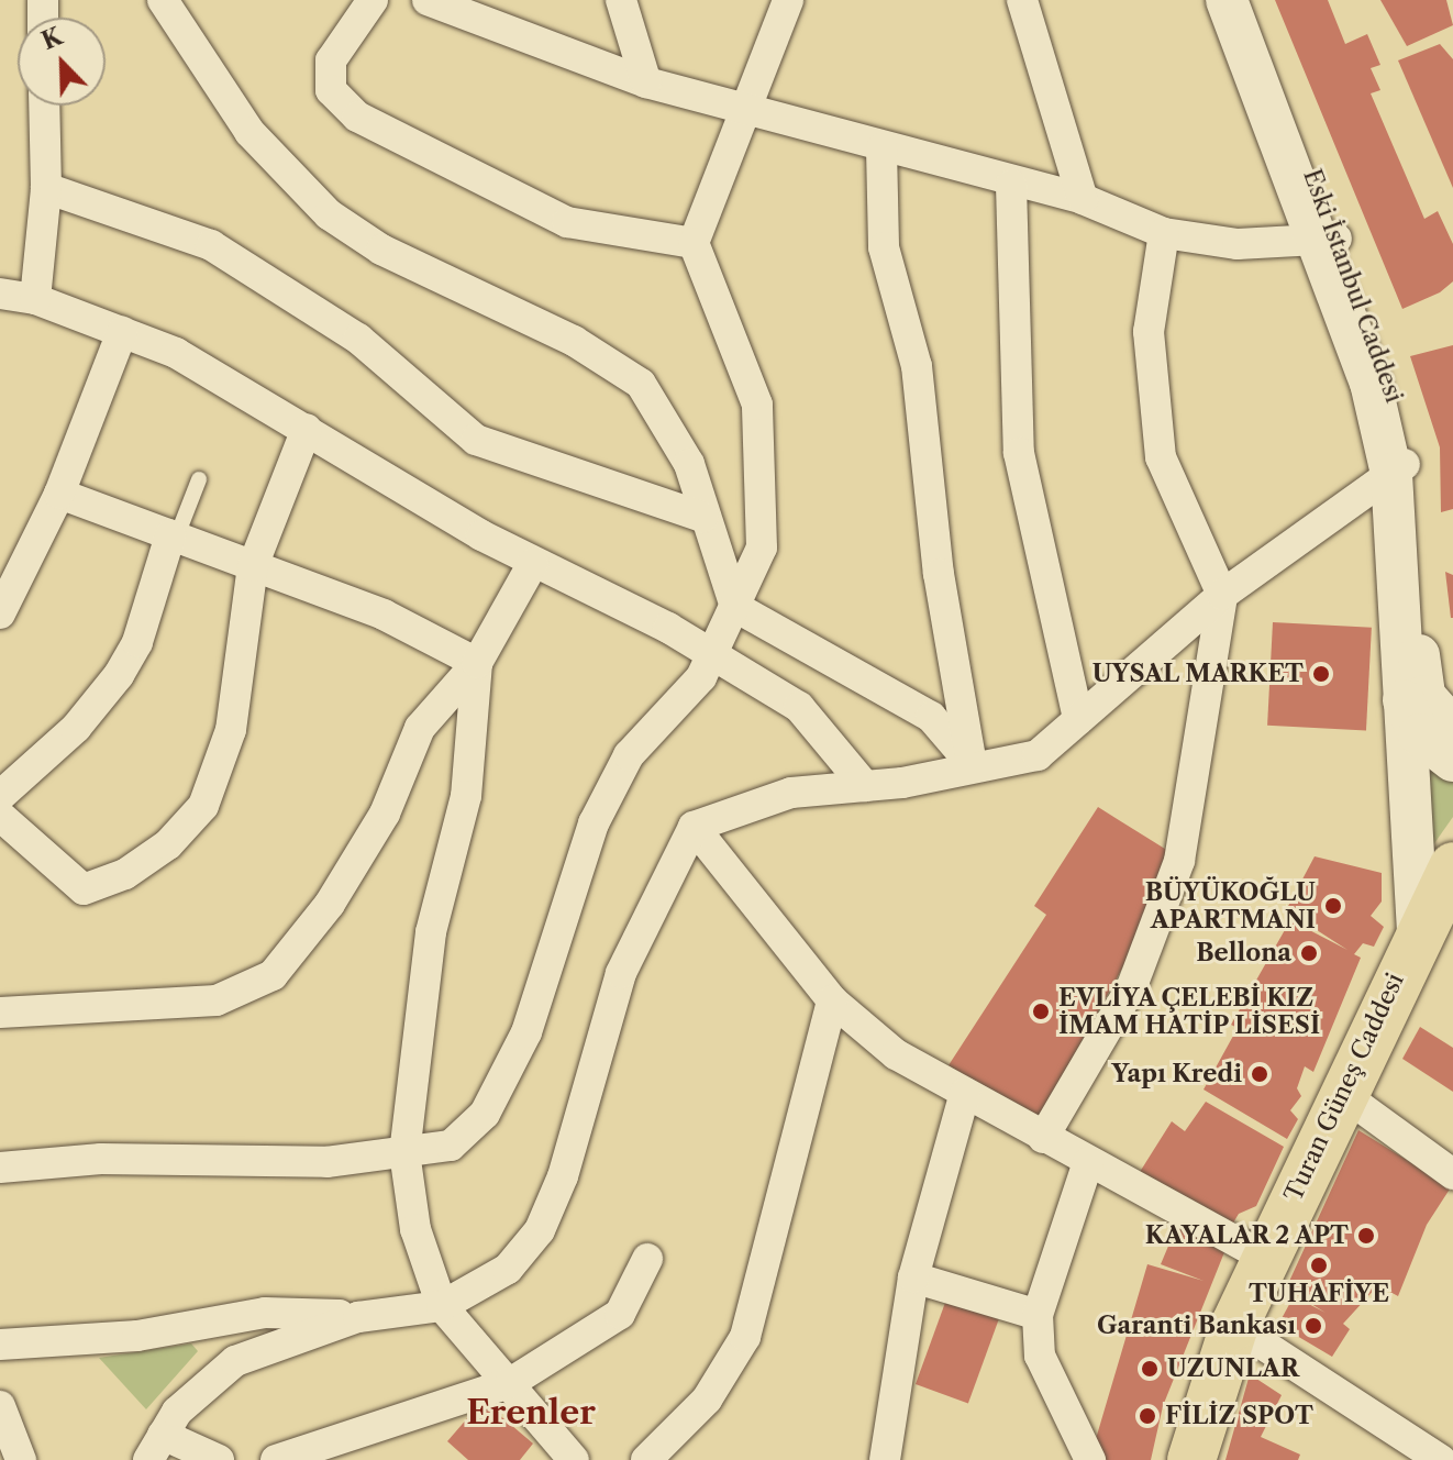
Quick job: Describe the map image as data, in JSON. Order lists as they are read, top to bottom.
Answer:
{
  "streets": {
    "main road": ["Eski İstanbul Caddesi", "Turan Güneş Caddesi"]
  },
  "crossings": [
    ["Eski İstanbul Caddesi", "Turan Güneş Caddesi"]
  ],
  "districts": ["Erenler"],
  "places": [
    "UYSAL MARKET",
    "BÜYÜKOĞLU APARTMANI",
    "Bellona",
    "EVLİYA ÇELEBİ KIZ İMAM HATİP LİSESİ",
    "Yapı Kredi",
    "KAYALAR 2 APT",
    "TUHAFİYE",
    "Garanti Bankası",
    "UZUNLAR",
    "FİLİZ SPOT"
  ],
  "north": "top left"
}
